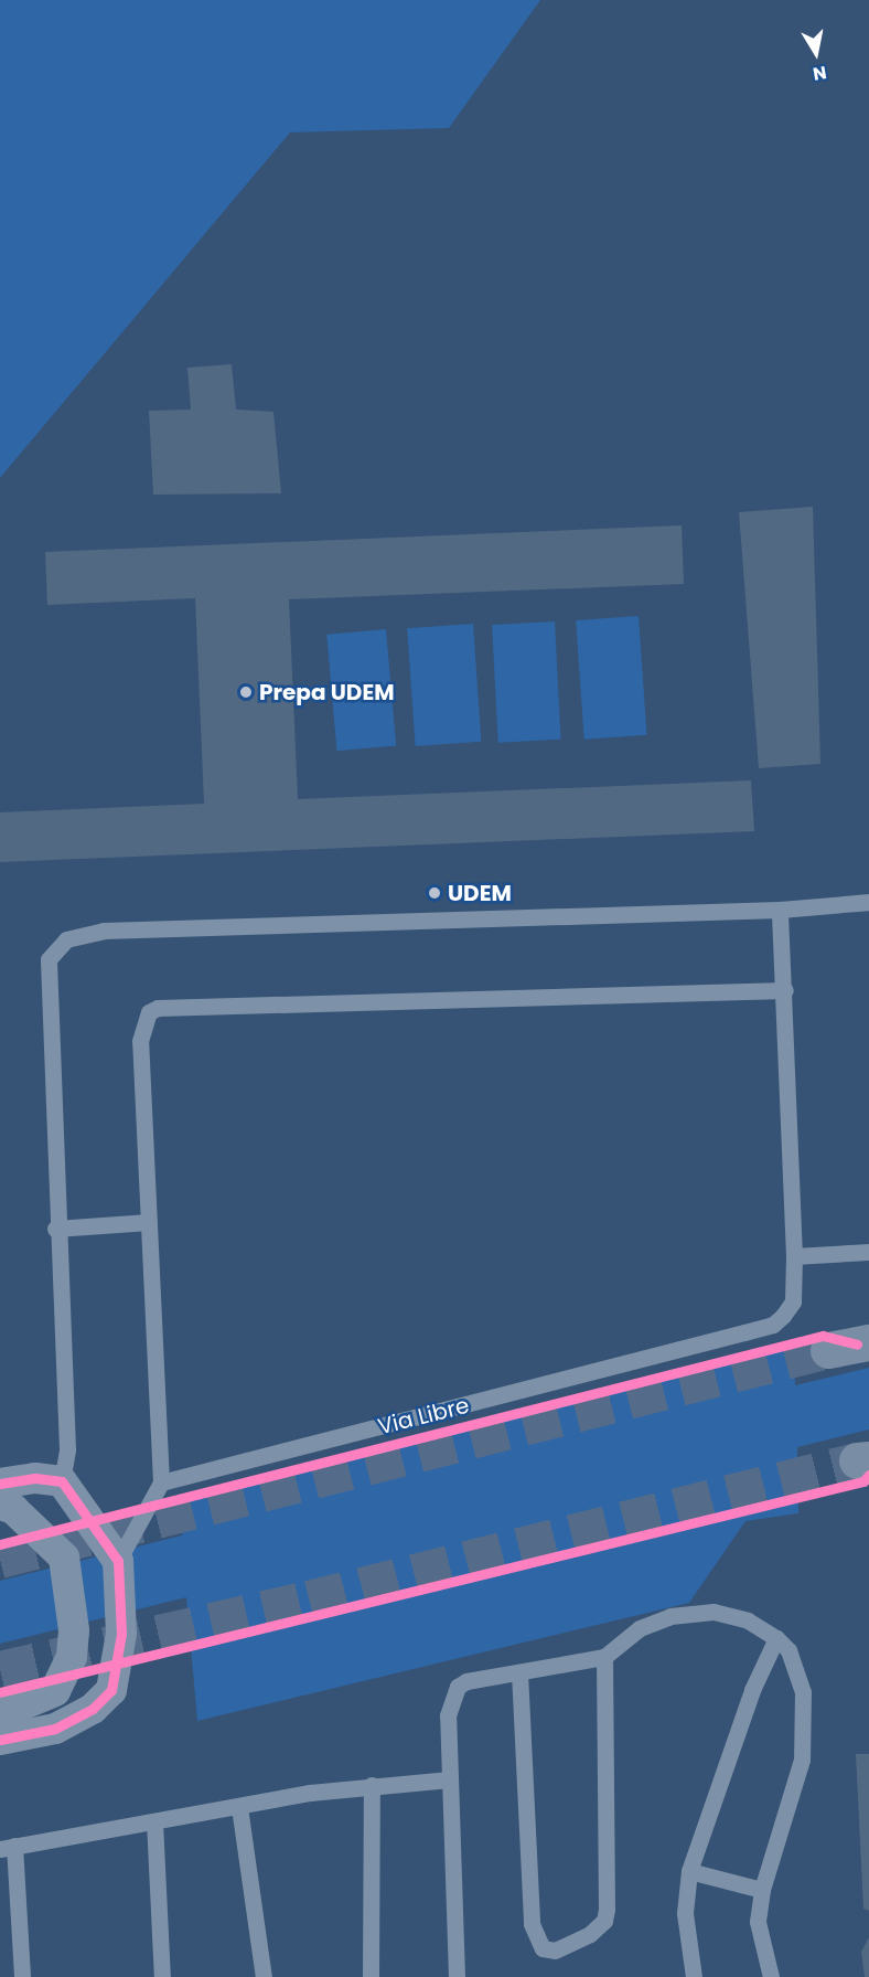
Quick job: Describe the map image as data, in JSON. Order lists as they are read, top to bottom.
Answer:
{
  "streets": {
    "cycle path": ["Via Libre"]
  },
  "places": ["Prepa UDEM", "UDEM"],
  "north": "bottom"
}
